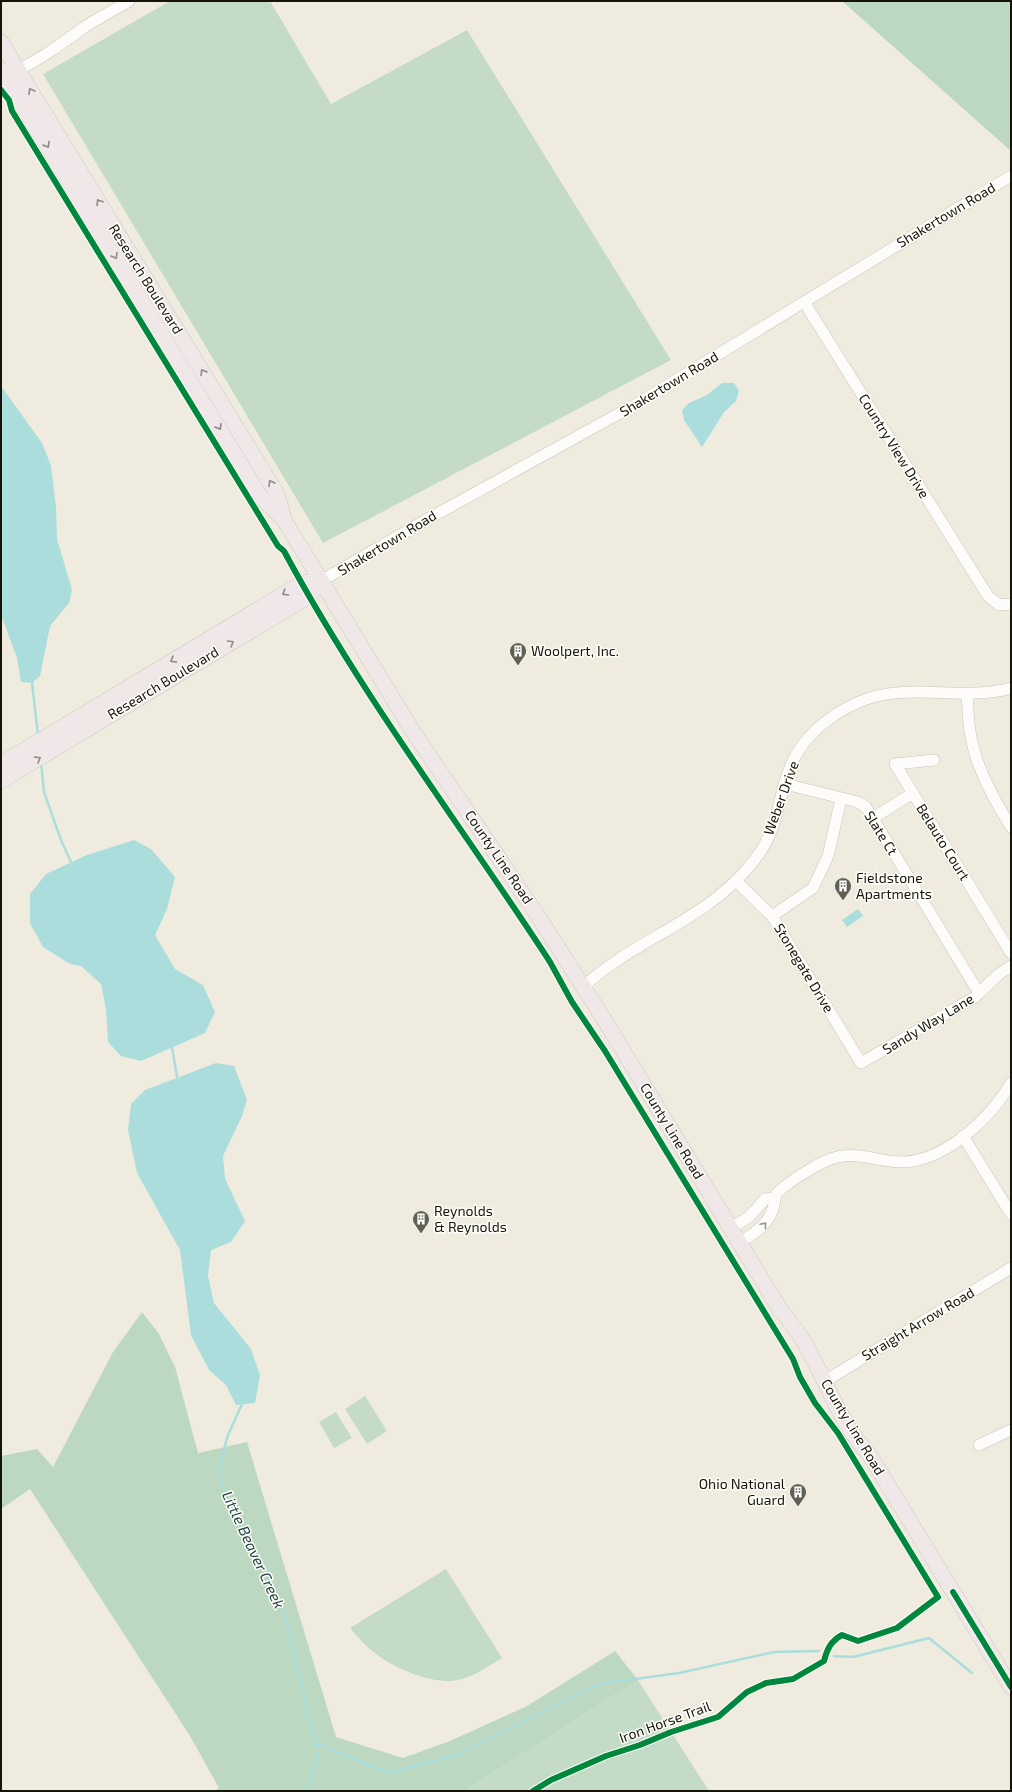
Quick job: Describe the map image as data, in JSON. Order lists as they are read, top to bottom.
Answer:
{
  "streets": {
    "main road": ["Research Boulevard", "County Line Road"],
    "street": [
      "Shakertown Road",
      "Country View Drive",
      "Weber Drive",
      "Slate Ct",
      "Belauto Court",
      "Stonegate Drive",
      "Sandy Way Lane",
      "Straight Arrow Road"
    ],
    "cycle path": ["Iron Horse Trail"]
  },
  "crossings": [
    ["Shakertown Road", "Research Boulevard"],
    ["Shakertown Road", "Country View Drive"],
    ["Shakertown Road", "County Line Road"],
    ["Research Boulevard", "County Line Road"],
    ["Weber Drive", "Slate Ct"],
    ["Weber Drive", "County Line Road"],
    ["Weber Drive", "Stonegate Drive"],
    ["Slate Ct", "Sandy Way Lane"],
    ["County Line Road", "Straight Arrow Road"],
    ["Stonegate Drive", "Sandy Way Lane"]
  ],
  "water": ["Little Beaver Creek"],
  "places": {
    "building": [
      "Woolpert, Inc.",
      "Fieldstone Apartments",
      "Reynolds & Reynolds",
      "Ohio National Guard"
    ]
  }
}
